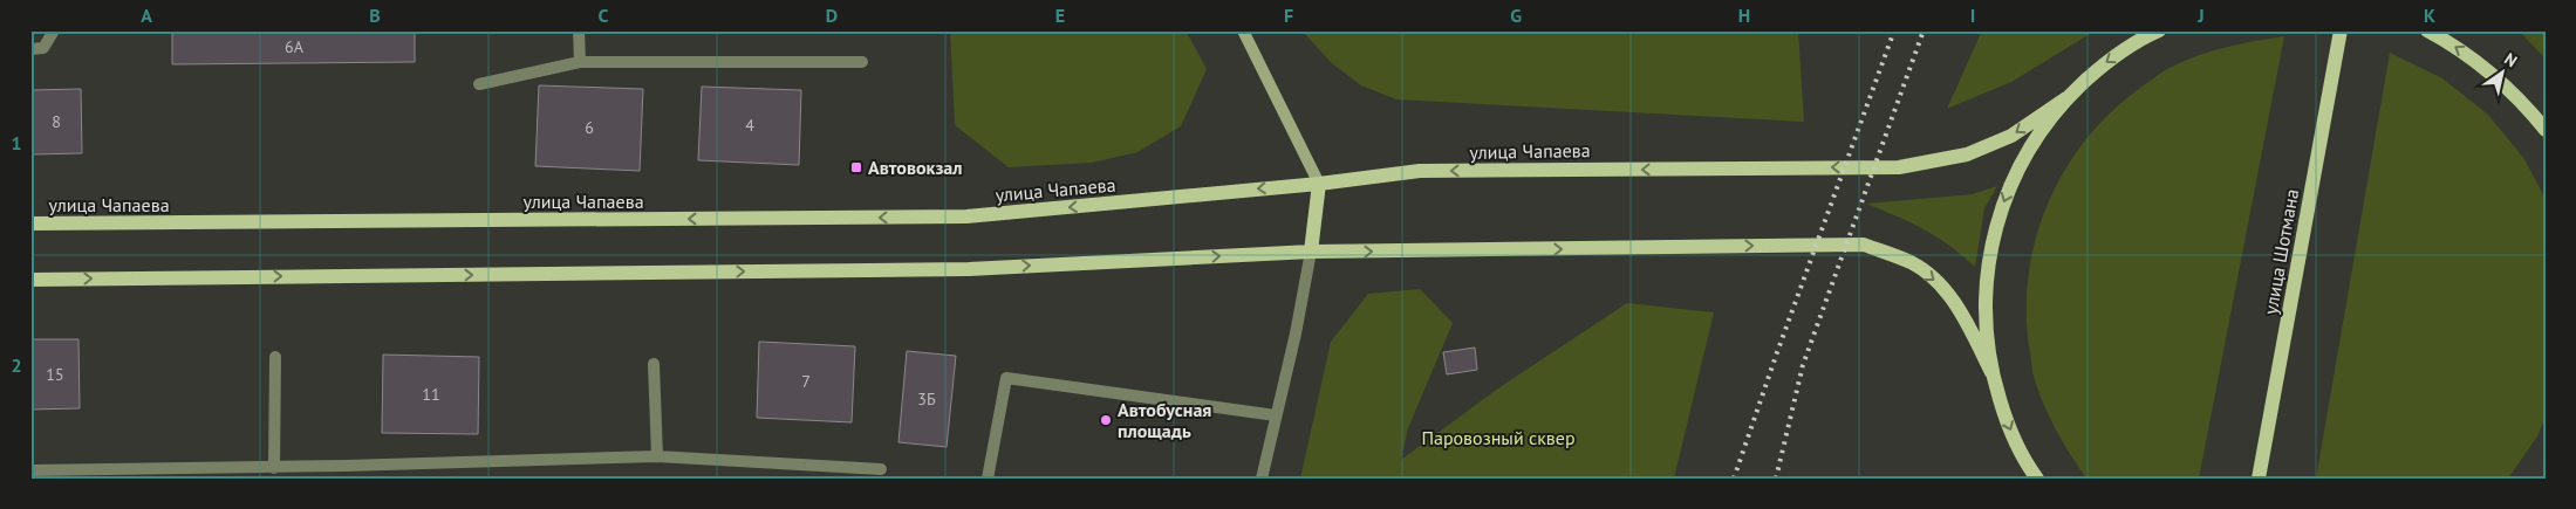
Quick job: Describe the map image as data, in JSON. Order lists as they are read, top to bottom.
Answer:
{
  "streets": {
    "main road": ["улица Чапаева", "улица Шотмана"]
  },
  "parks": ["Паровозный сквер"],
  "places": {
    "transit": ["Автовокзал"],
    "other": ["Автобусная площадь"]
  },
  "house_numbers": [
    "6А",
    "8",
    "4",
    "6",
    "15",
    "7",
    "11",
    "3Б"
  ],
  "north": "top right",
  "grid": {
    "columns": [
      "A",
      "B",
      "C",
      "D",
      "E",
      "F",
      "G",
      "H",
      "I",
      "J",
      "K"
    ],
    "rows": ["1", "2"]
  }
}
